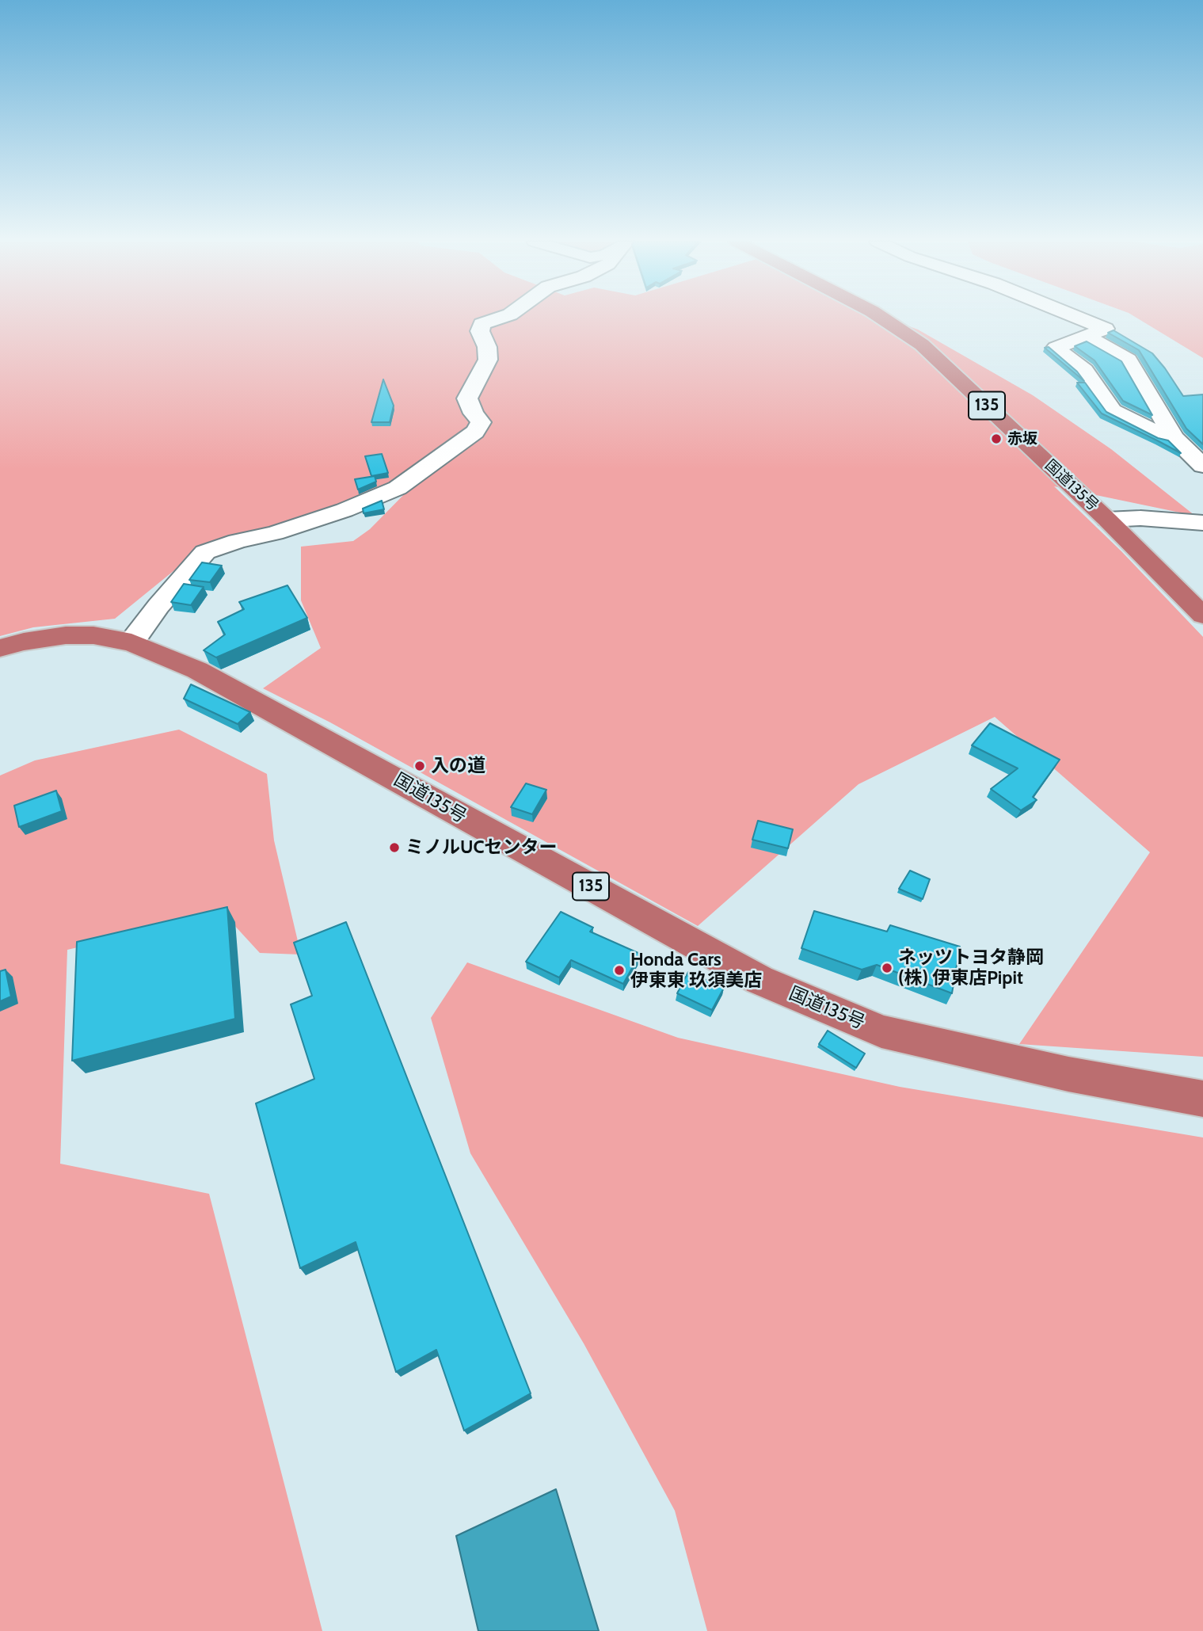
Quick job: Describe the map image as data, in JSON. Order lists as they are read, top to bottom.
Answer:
{
  "streets": {
    "highway": ["135", "国道135号"]
  },
  "places": [
    "赤坂",
    "入の道",
    "ミノルUCセンター",
    "ネッツトヨタ静岡 (株) 伊東店Pipit",
    "Honda Cars 伊東東 玖須美店"
  ]
}
